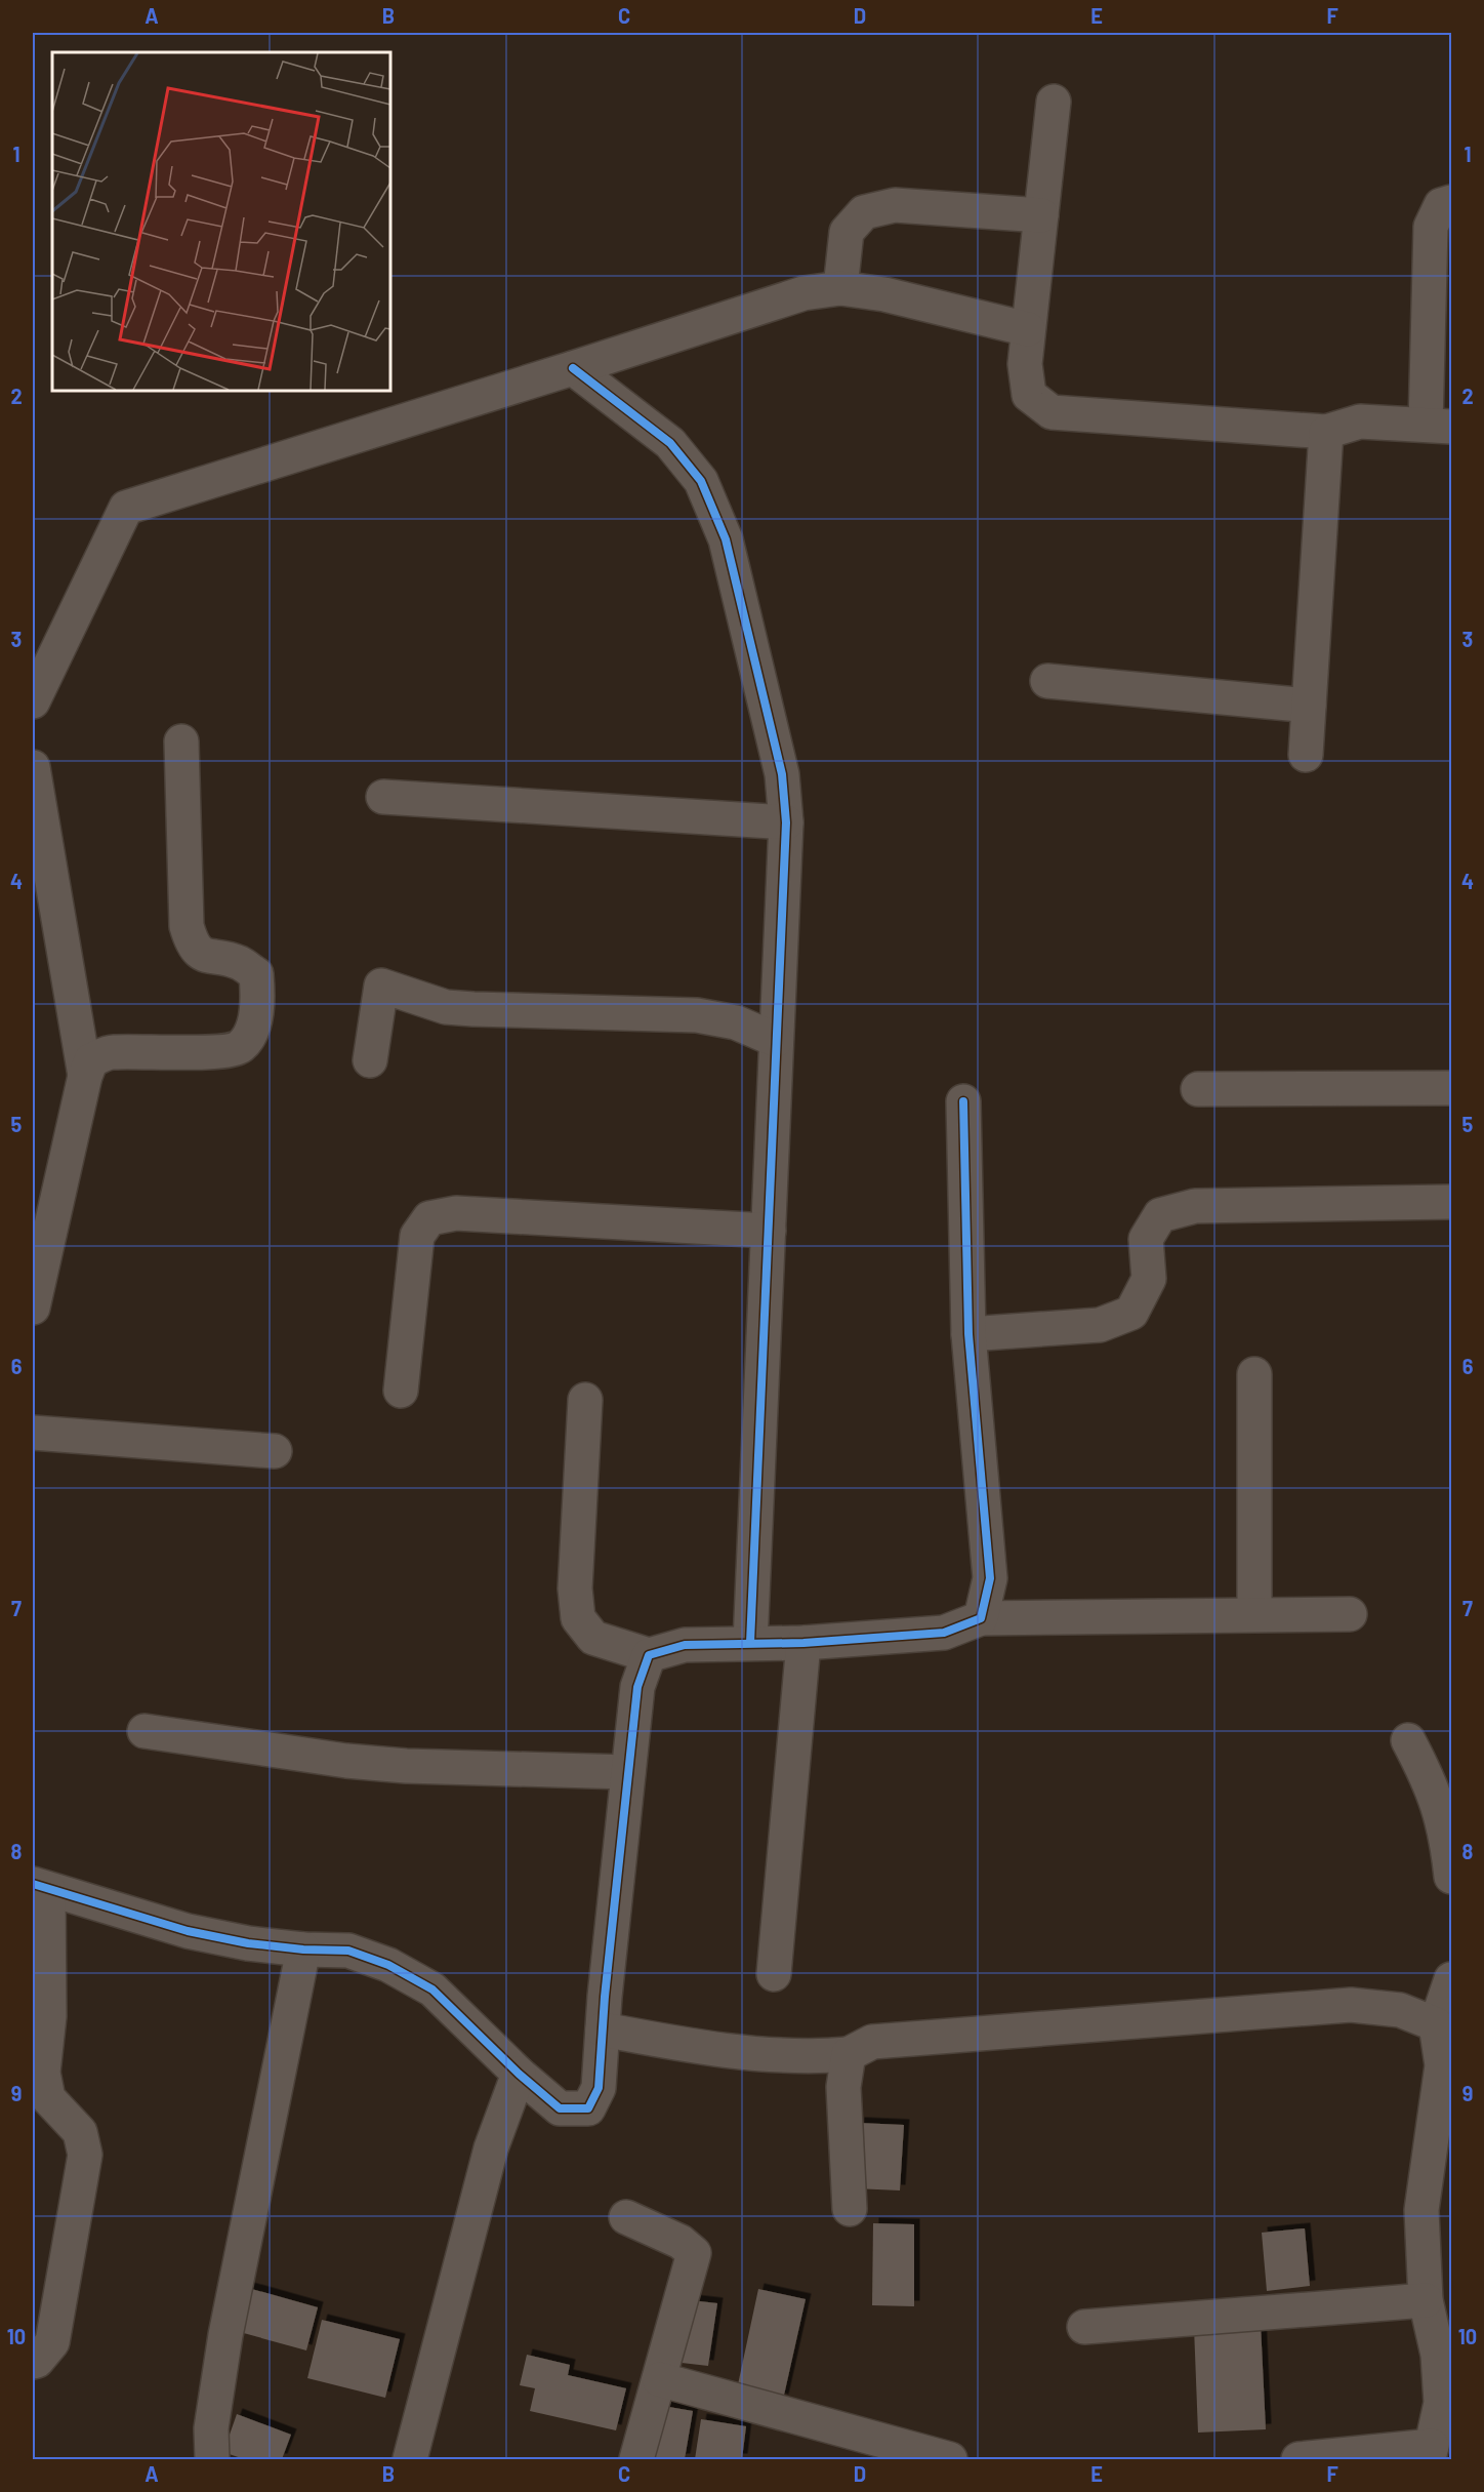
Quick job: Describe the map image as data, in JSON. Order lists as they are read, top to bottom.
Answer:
{
  "grid": {
    "columns": [
      "A",
      "B",
      "C",
      "D",
      "E",
      "F"
    ],
    "rows": [
      "1",
      "2",
      "3",
      "4",
      "5",
      "6",
      "7",
      "8",
      "9",
      "10"
    ]
  }
}
